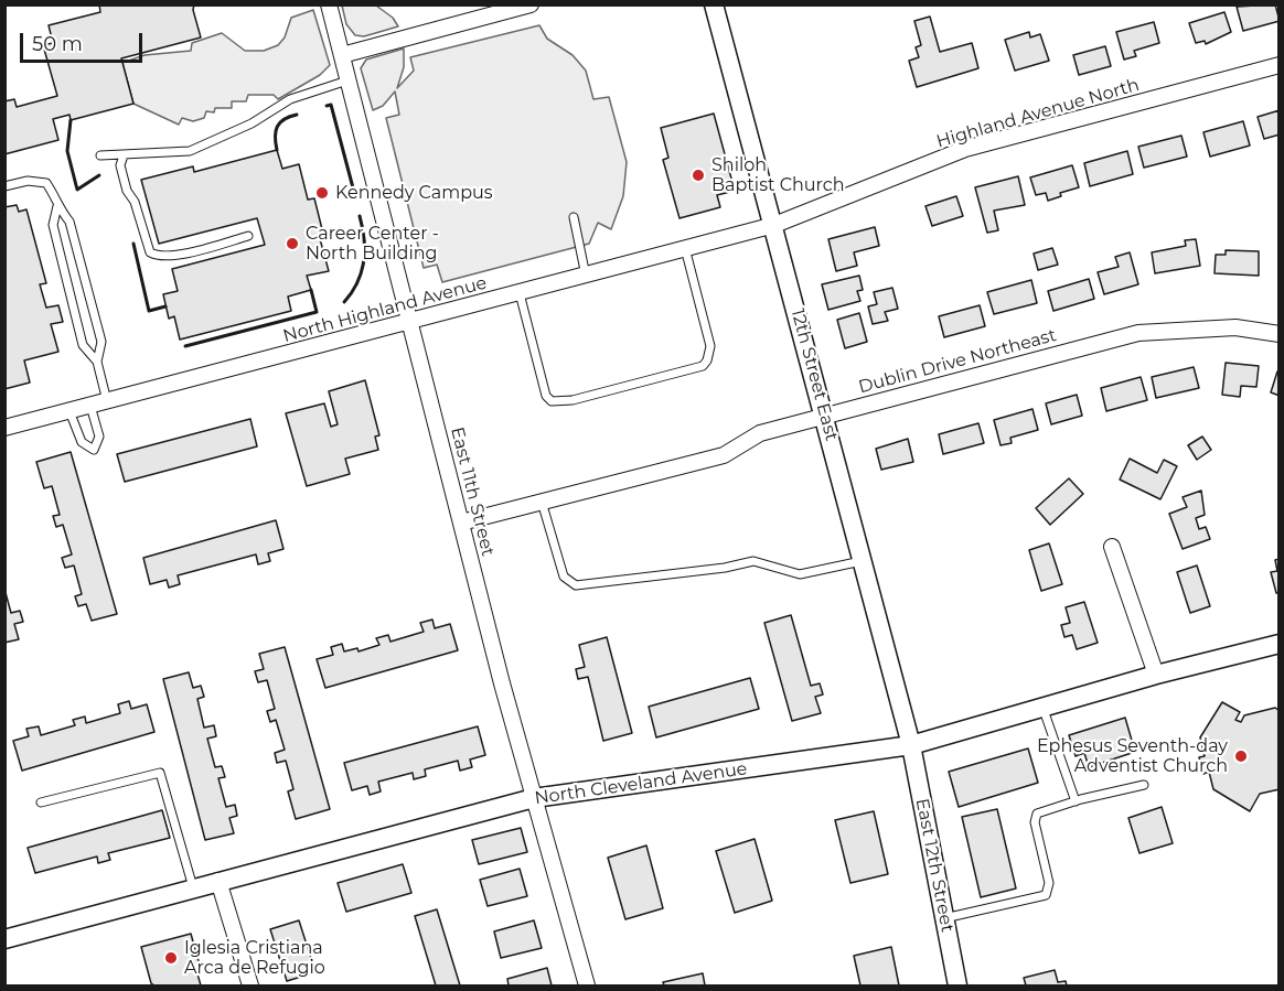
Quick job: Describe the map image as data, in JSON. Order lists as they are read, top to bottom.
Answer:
{
  "streets": {
    "street": [
      "Highland Avenue North",
      "North Highland Avenue",
      "Dublin Drive Northeast",
      "12th Street East",
      "East 11th Street",
      "North Cleveland Avenue",
      "East 12th Street"
    ]
  },
  "crossings": [
    ["Highland Avenue North", "North Highland Avenue"],
    ["Highland Avenue North", "12th Street East"],
    ["North Highland Avenue", "12th Street East"],
    ["North Highland Avenue", "East 11th Street"],
    ["Dublin Drive Northeast", "12th Street East"],
    ["Dublin Drive Northeast", "East 11th Street"],
    ["12th Street East", "North Cleveland Avenue"],
    ["12th Street East", "East 12th Street"],
    ["East 11th Street", "North Cleveland Avenue"],
    ["North Cleveland Avenue", "East 12th Street"]
  ],
  "places": [
    "Shiloh Baptist Church",
    "Kennedy Campus",
    "Career Center - North Building",
    "Ephesus Seventh-day Adventist Church",
    "Iglesia Cristiana Arca de Refugio"
  ],
  "scale_bar": "50 m"
}
